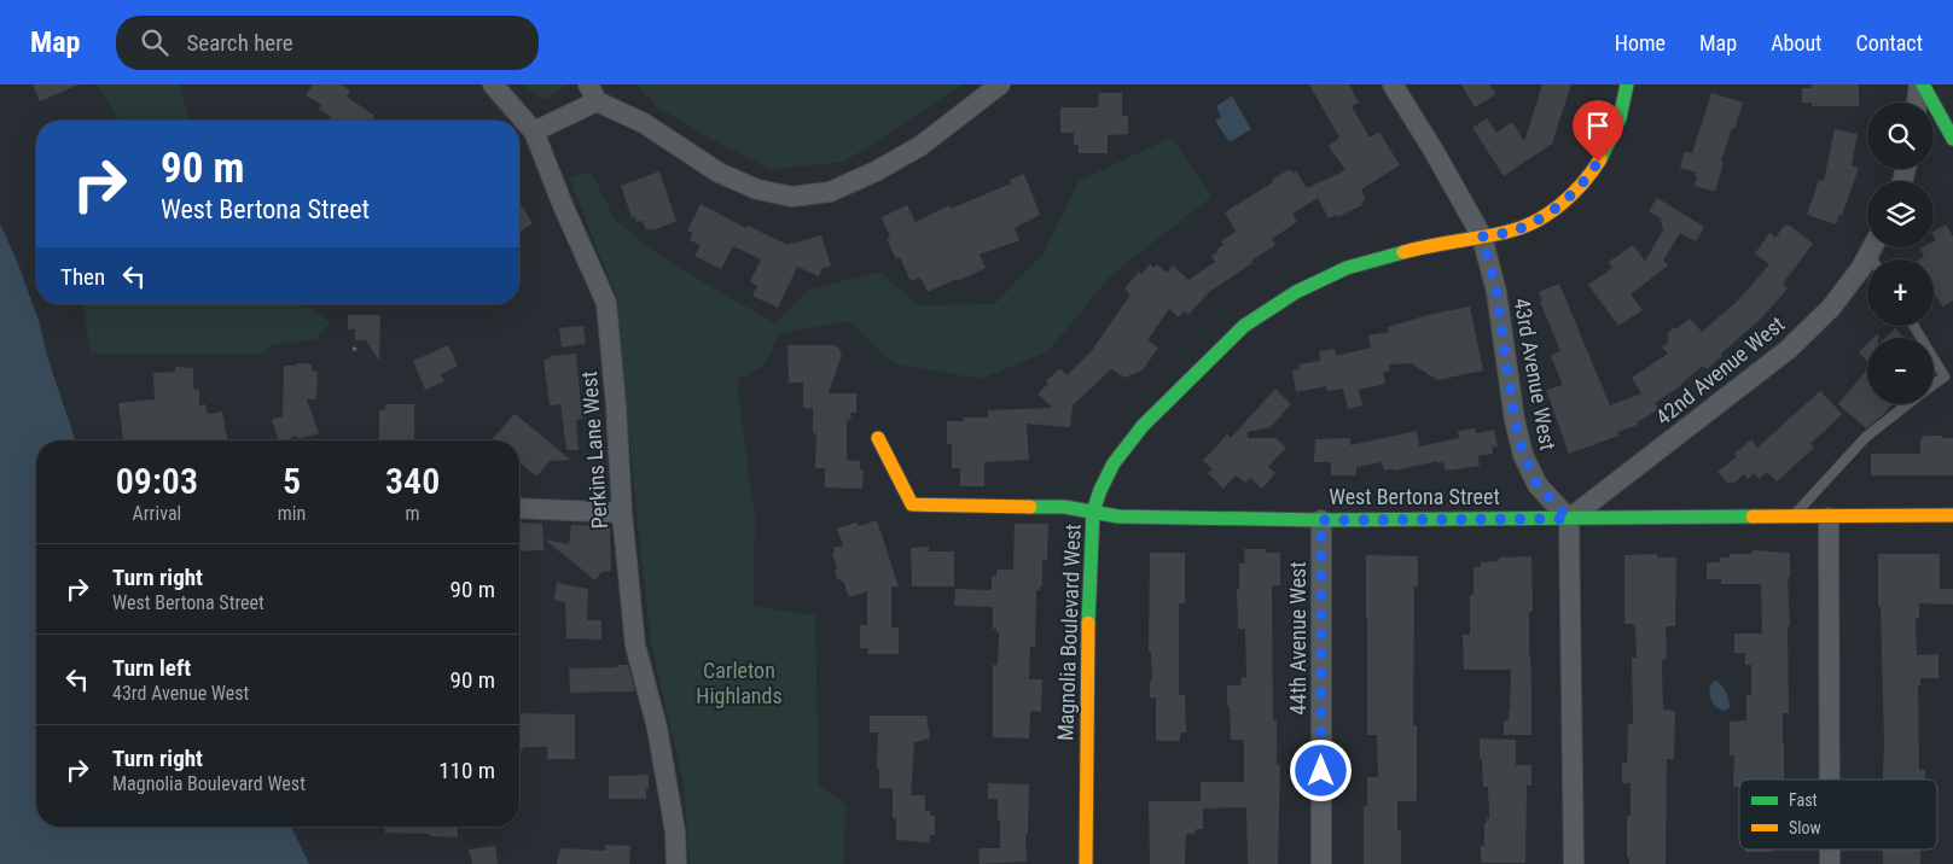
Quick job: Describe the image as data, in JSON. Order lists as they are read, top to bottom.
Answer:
{
  "streets": {
    "street": [
      "42nd Avenue West",
      "43rd Avenue West",
      "Perkins Lane West",
      "West Bertona Street",
      "Magnolia Boulevard West",
      "44th Avenue West"
    ]
  },
  "crossings": [
    ["42nd Avenue West", "43rd Avenue West"],
    ["42nd Avenue West", "West Bertona Street"],
    ["43rd Avenue West", "West Bertona Street"],
    ["43rd Avenue West", "Magnolia Boulevard West"],
    ["West Bertona Street", "Magnolia Boulevard West"],
    ["West Bertona Street", "44th Avenue West"]
  ],
  "parks": ["Carleton Highlands"],
  "legend": ["Fast", "Slow"],
  "page": {
    "header": "Map",
    "search": "Search here",
    "nav": [
      "Home",
      "Map",
      "About",
      "Contact"
    ],
    "map_buttons": ["+", "−"],
    "turn": ["90 m", "West Bertona Street"],
    "then": "Then",
    "eta": [
      "09:03",
      "Arrival",
      "5",
      "min",
      "340",
      "m"
    ],
    "list": [
      {
        "name": "Turn right",
        "note": "West Bertona Street",
        "value": "90 m"
      },
      {
        "name": "Turn left",
        "note": "43rd Avenue West",
        "value": "90 m"
      },
      {
        "name": "Turn right",
        "note": "Magnolia Boulevard West",
        "value": "110 m"
      }
    ]
  }
}
